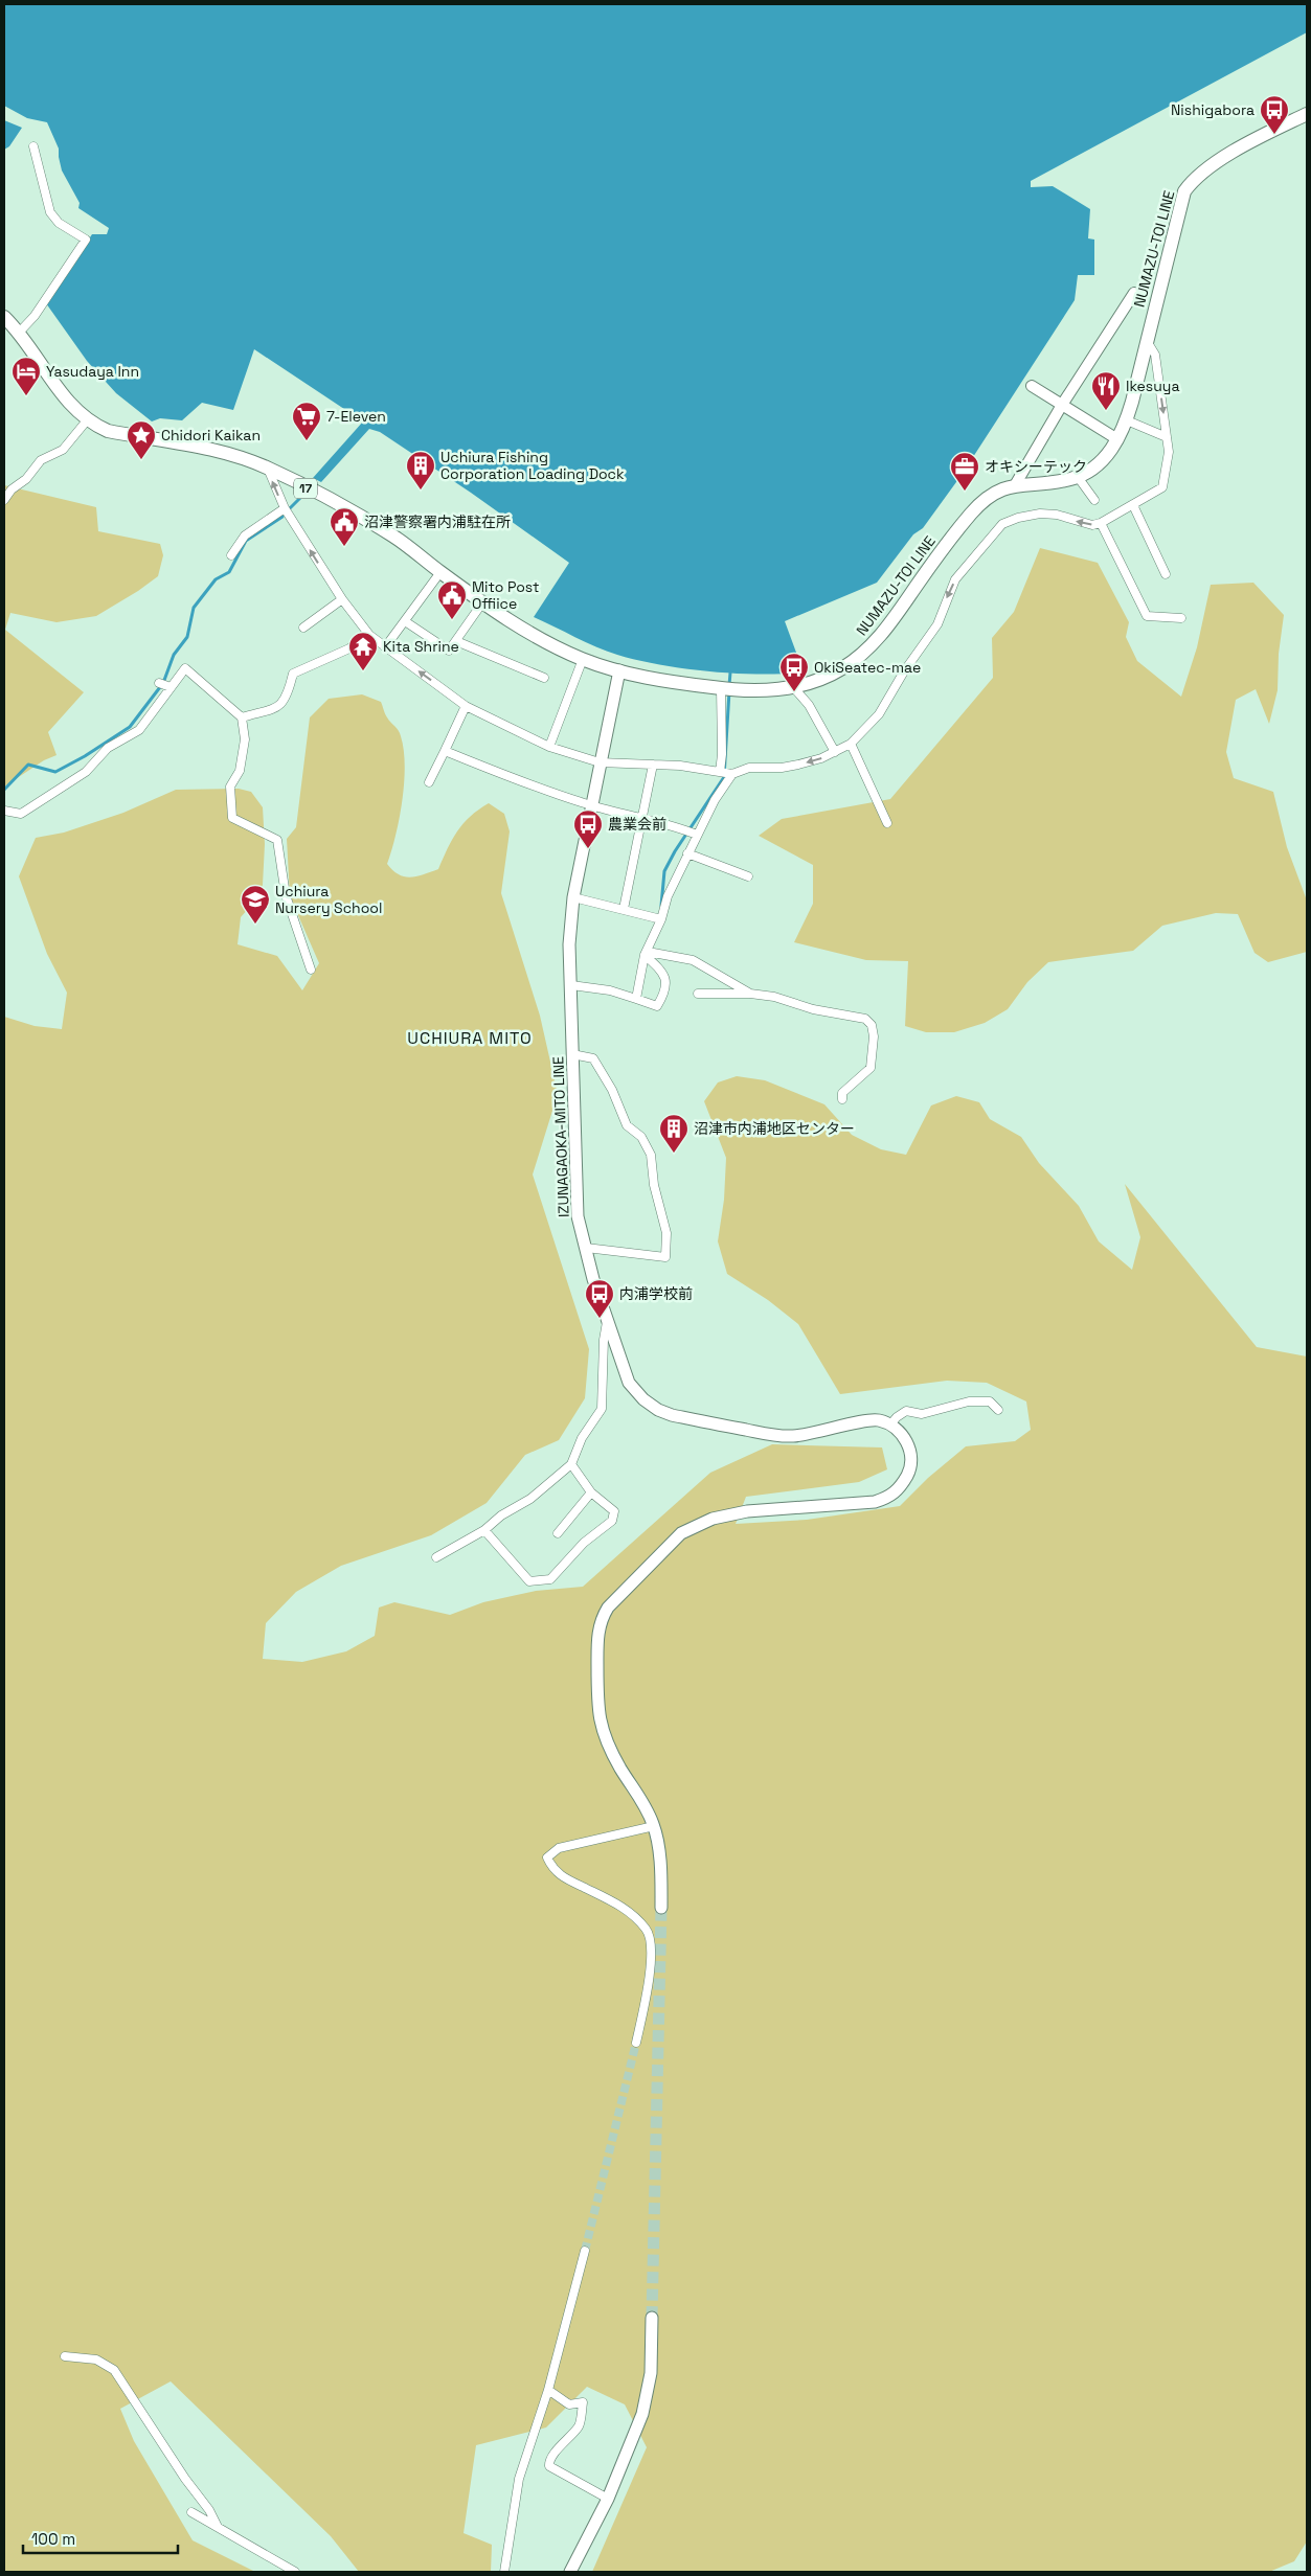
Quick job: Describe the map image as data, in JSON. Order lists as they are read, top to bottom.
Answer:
{
  "streets": {
    "main road": ["NUMAZU-TOI LINE", "17", "IZUNAGAOKA-MITO LINE"]
  },
  "crossings": [
    ["NUMAZU-TOI LINE", "IZUNAGAOKA-MITO LINE"]
  ],
  "districts": ["UCHIURA MITO"],
  "places": {
    "bus stop": [
      "Nishigabora",
      "OkiSeatec-mae",
      "農業会前",
      "内浦学校前"
    ],
    "hotel": ["Yasudaya Inn"],
    "restaurant": ["Ikesuya"],
    "supermarket": ["7-Eleven"],
    "place": ["Chidori Kaikan"],
    "building": ["Uchiura Fishing Corporation Loading Dock", "沼津市内浦地区センター"],
    "office": ["オキシーテック"],
    "public building": ["沼津警察署内浦駐在所", "Mito Post Offiice"],
    "temple": ["Kita Shrine"],
    "school or university": ["Uchiura Nursery School"]
  },
  "scale_bar": "100 m"
}
